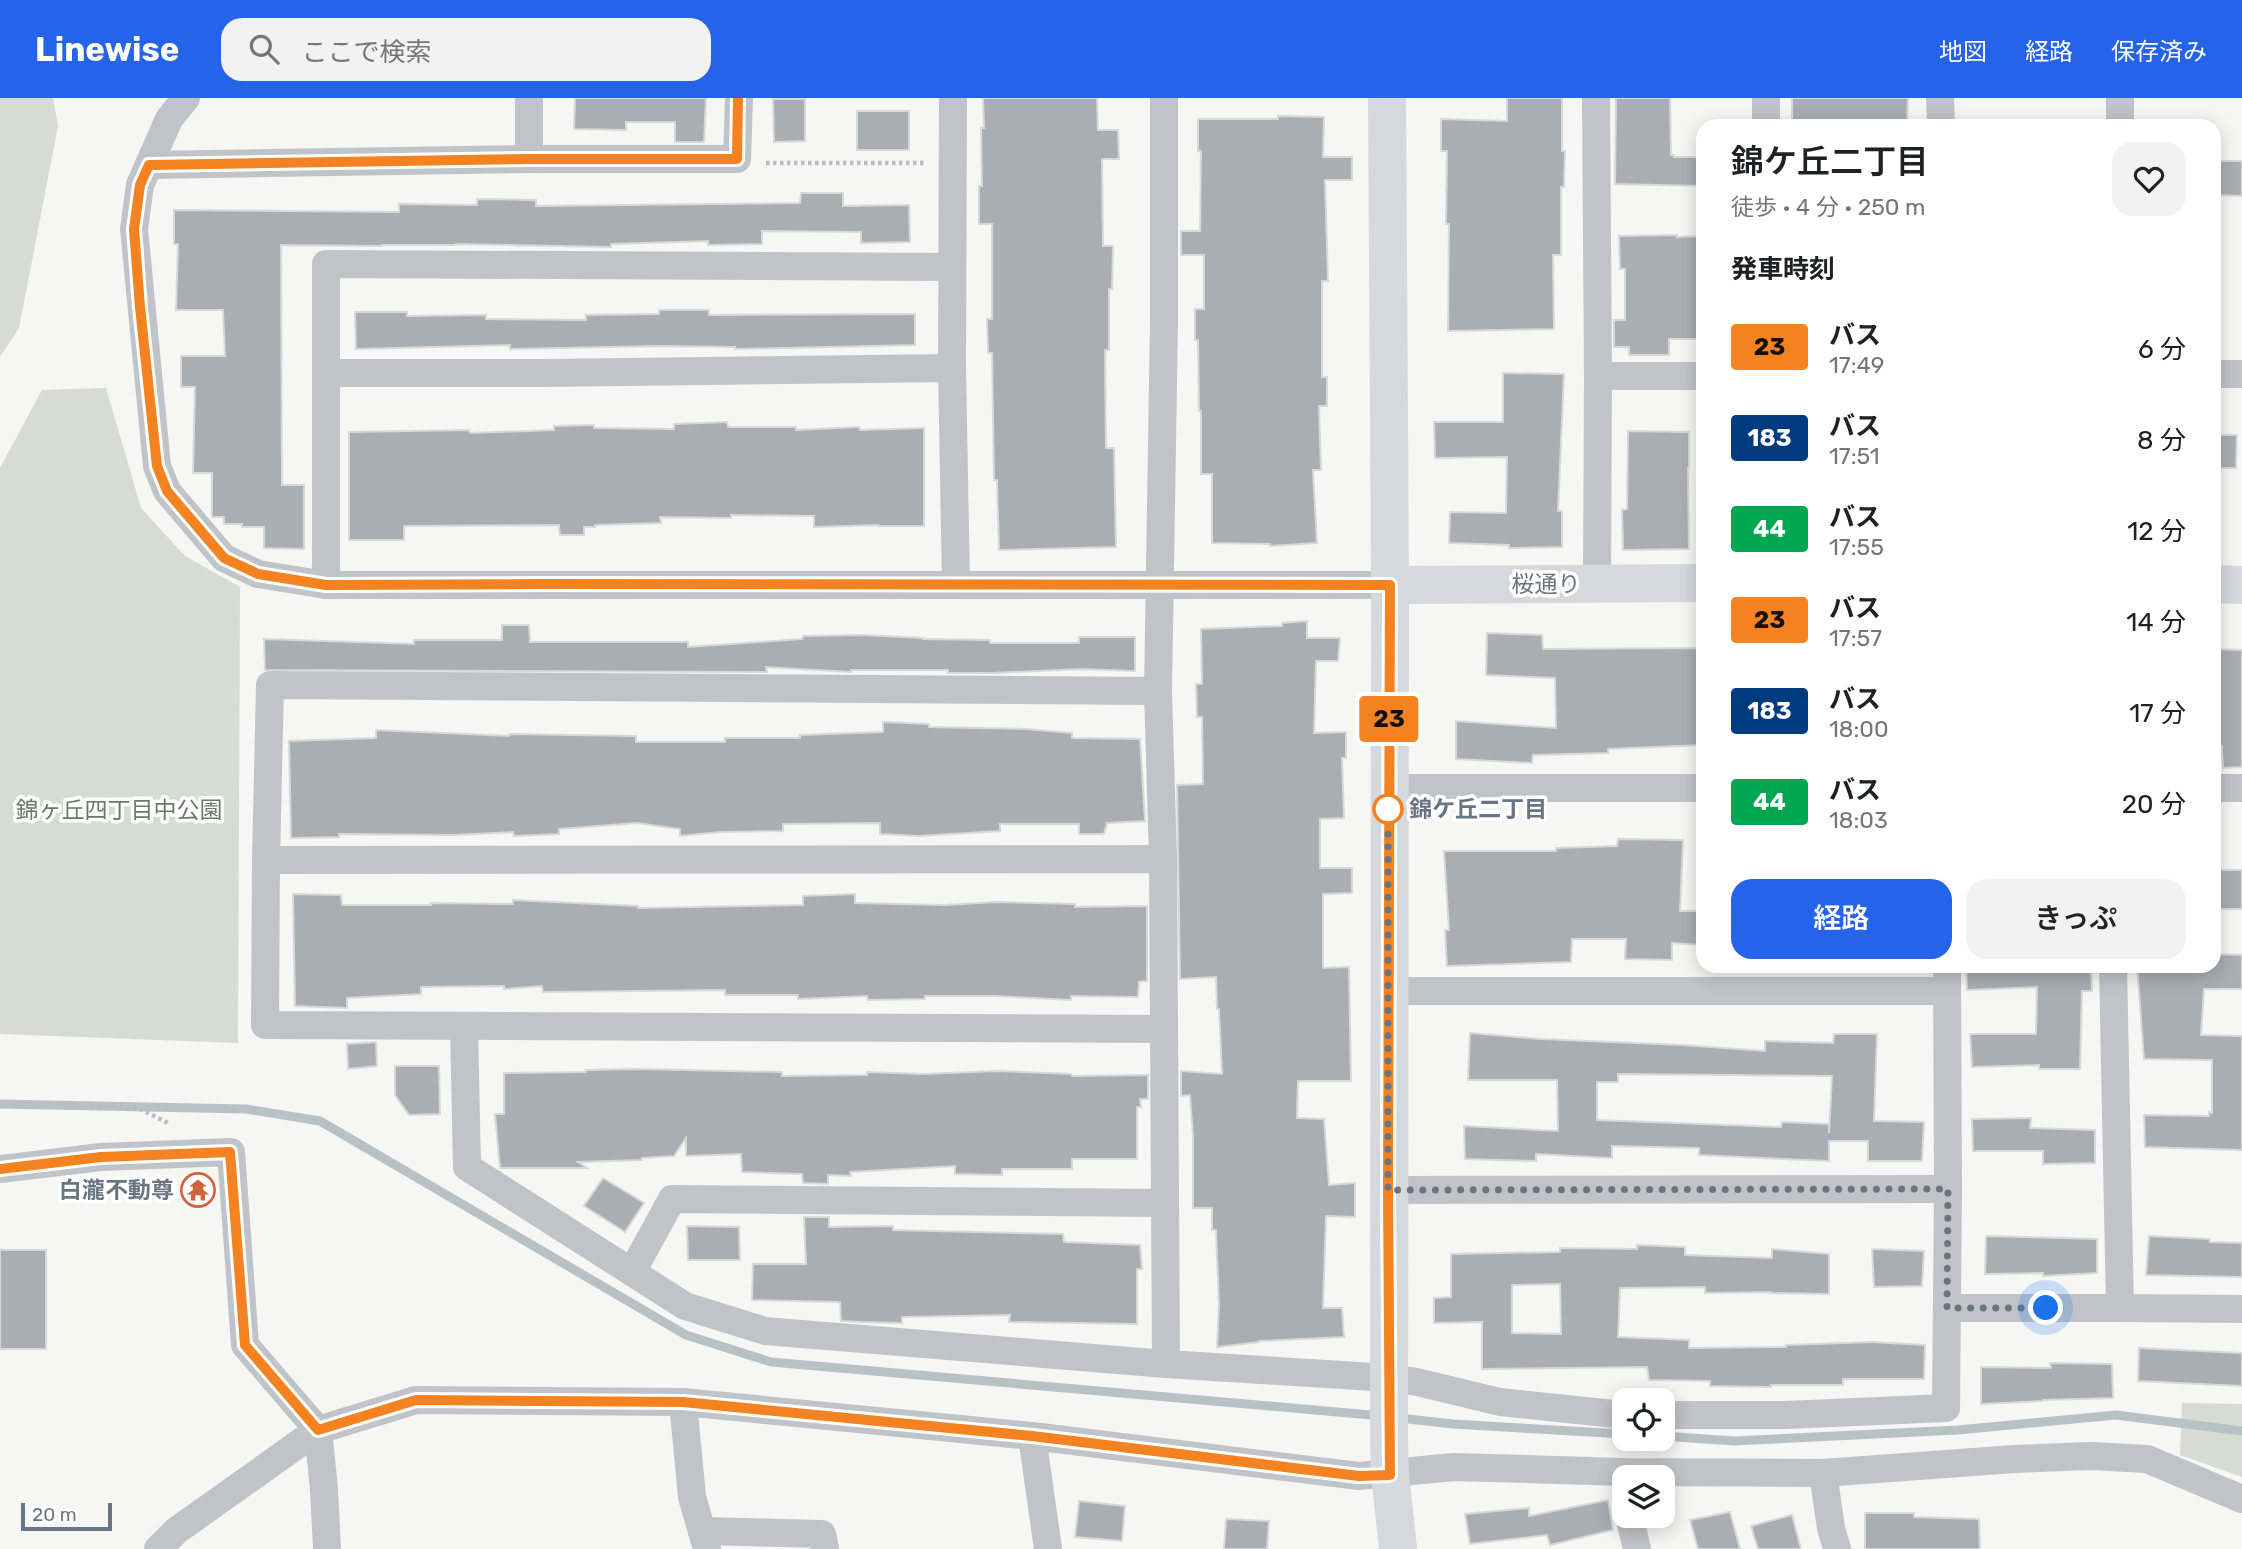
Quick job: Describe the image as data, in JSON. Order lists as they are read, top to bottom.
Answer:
{
  "streets": {
    "street": ["桜通り"]
  },
  "parks": ["錦ヶ丘四丁目中公園"],
  "places": {
    "other": ["錦ケ丘二丁目"],
    "temple": ["白瀧不動尊"]
  },
  "lines": ["bus line 23"],
  "scale_bar": "20 m",
  "page": {
    "header": "Linewise",
    "search": "ここで検索",
    "nav": ["地図", "経路", "保存済み"],
    "on_map": "23",
    "heading": [
      ["錦ケ丘二丁目", "徒歩 · 4 分 · 250 m"],
      "発車時刻"
    ],
    "list": [
      {
        "mark": "23",
        "name": "バス",
        "note": "17:49",
        "value": "6 分"
      },
      {
        "mark": "183",
        "name": "バス",
        "note": "17:51",
        "value": "8 分"
      },
      {
        "mark": "44",
        "name": "バス",
        "note": "17:55",
        "value": "12 分"
      },
      {
        "mark": "23",
        "name": "バス",
        "note": "17:57",
        "value": "14 分"
      },
      {
        "mark": "183",
        "name": "バス",
        "note": "18:00",
        "value": "17 分"
      },
      {
        "mark": "44",
        "name": "バス",
        "note": "18:03",
        "value": "20 分"
      }
    ],
    "buttons": ["経路", "きっぷ"],
    "scale": "20 m"
  }
}
